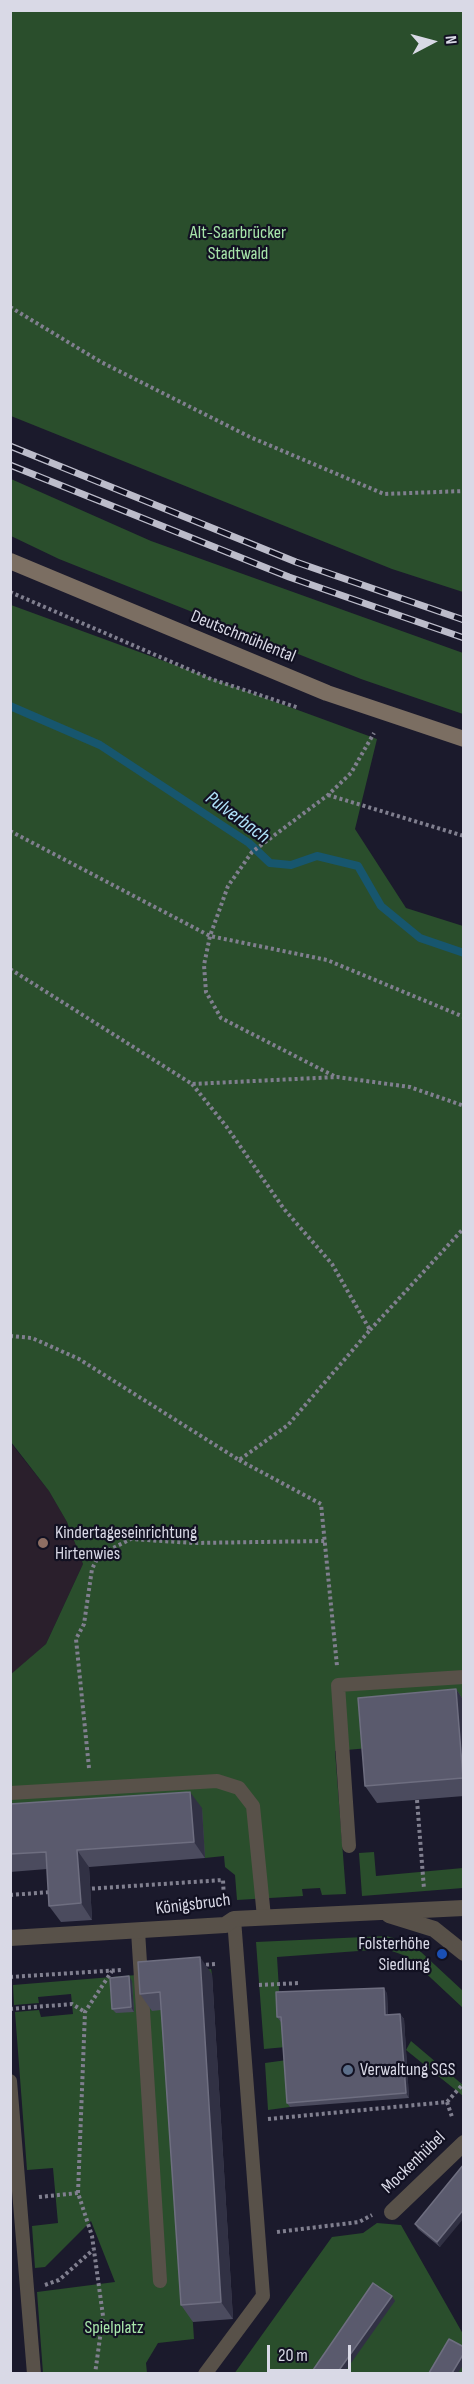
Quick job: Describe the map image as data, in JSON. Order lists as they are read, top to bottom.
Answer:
{
  "streets": {
    "main road": ["Deutschmühlental"],
    "street": ["Königsbruch", "Mockenhübel"]
  },
  "water": ["Pulverbach"],
  "parks": ["Alt-Saarbrücker Stadtwald", "Spielplatz"],
  "places": ["Kindertageseinrichtung Hirtenwies", "Folsterhöhe Siedlung", "Verwaltung SGS"],
  "scale_bar": "20 m",
  "north": "right"
}
